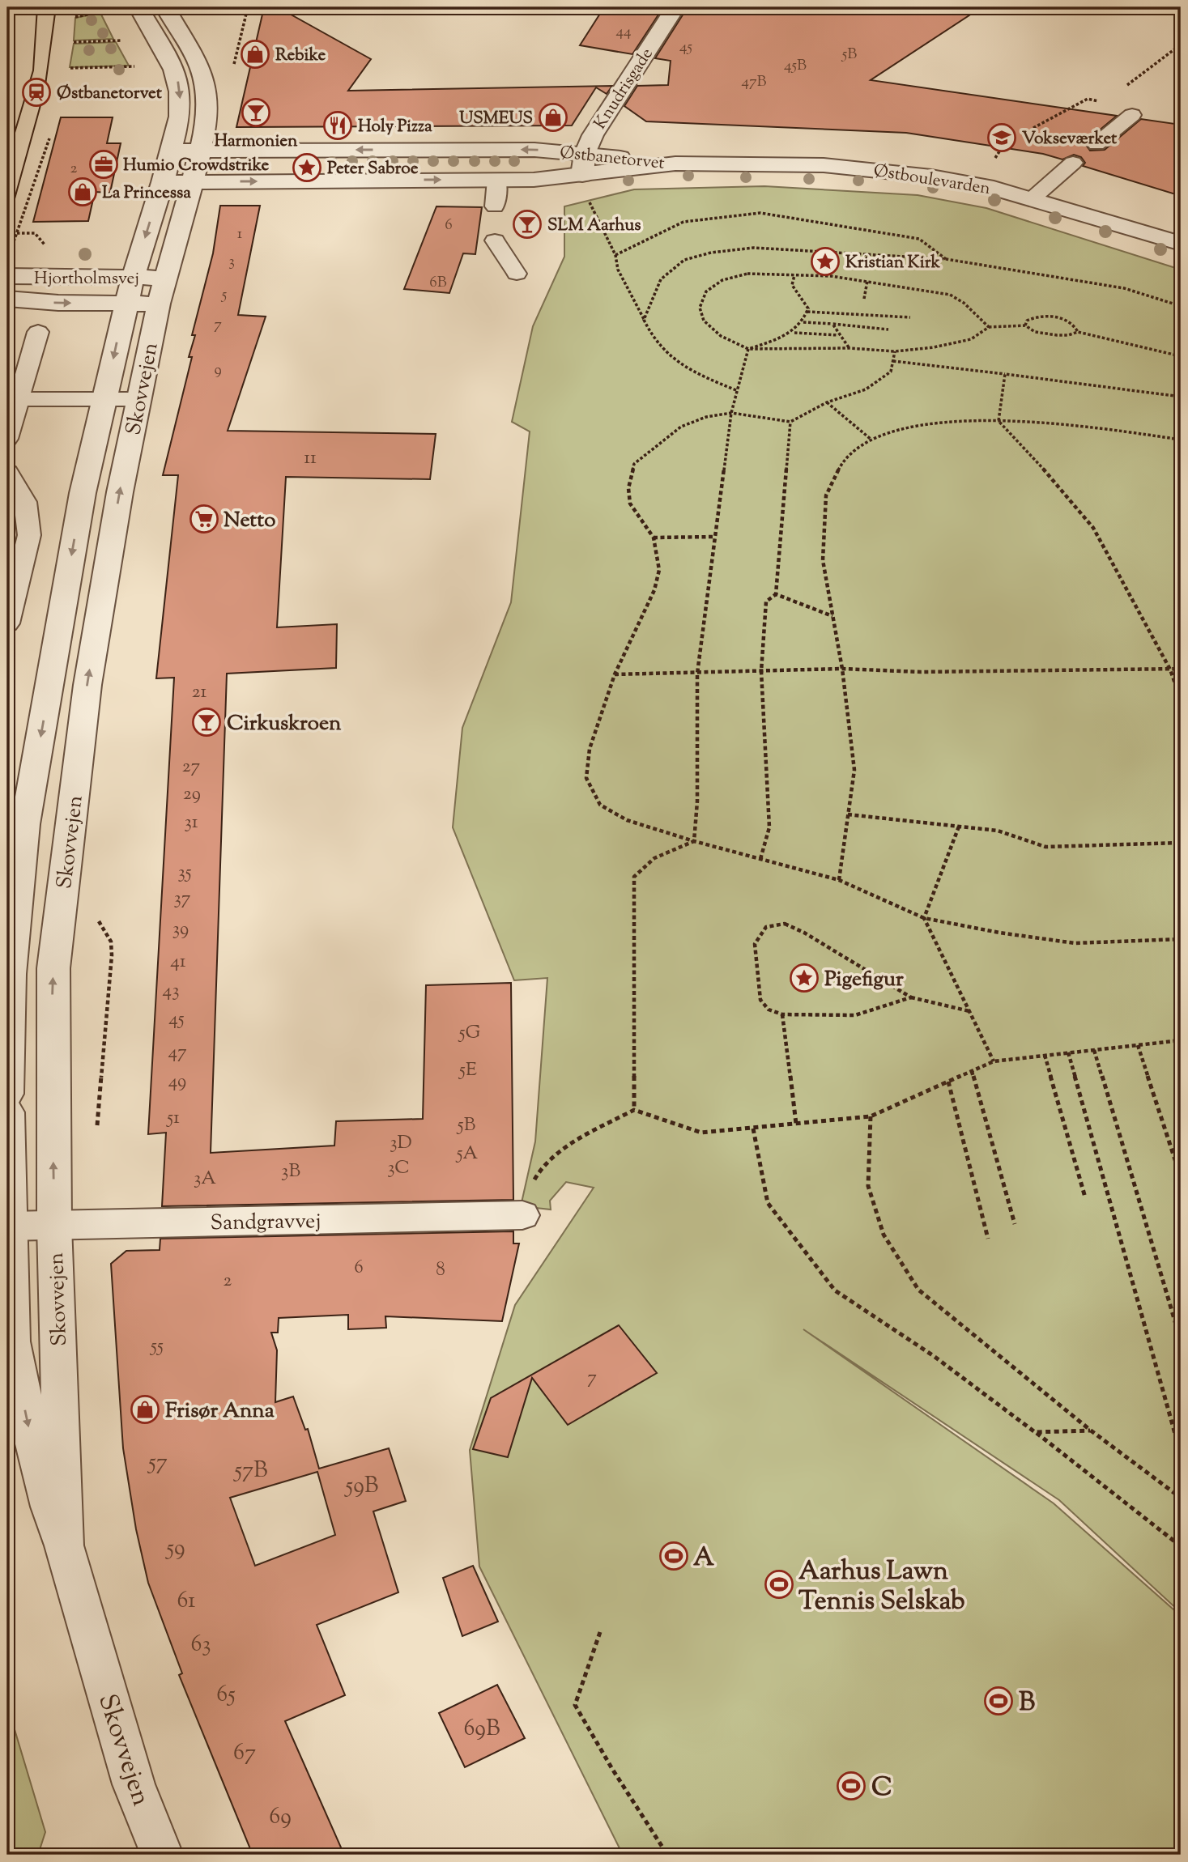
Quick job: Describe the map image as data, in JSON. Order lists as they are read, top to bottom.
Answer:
{
  "streets": {
    "street": [
      "Knudrisgade",
      "Østbanetorvet",
      "Østboulevarden",
      "Hjortholmsvej",
      "Skovvejen",
      "Sandgravvej"
    ]
  },
  "crossings": [
    ["Knudrisgade", "Østbanetorvet"],
    ["Østbanetorvet", "Østboulevarden"],
    ["Østbanetorvet", "Skovvejen"],
    ["Hjortholmsvej", "Skovvejen"],
    ["Skovvejen", "Sandgravvej"]
  ],
  "places": {
    "shop": [
      "Rebike",
      "USMEUS",
      "La Princessa",
      "Frisør Anna"
    ],
    "station": ["Østbanetorvet"],
    "bar": ["Harmonien", "SLM Aarhus", "Cirkuskroen"],
    "restaurant": ["Holy Pizza"],
    "school or university": ["Vokseværket"],
    "office": ["Humio Crowdstrike"],
    "place": ["Peter Sabroe", "Kristian Kirk", "Pigefigur"],
    "supermarket": ["Netto"],
    "sports": [
      "A",
      "Aarhus Lawn Tennis Selskab",
      "B",
      "C"
    ]
  },
  "house_numbers": [
    "44",
    "45",
    "5B",
    "45B",
    "47B",
    "2",
    "6",
    "1",
    "3",
    "6B",
    "5",
    "7",
    "9",
    "11",
    "21",
    "27",
    "29",
    "31",
    "35",
    "37",
    "39",
    "41",
    "43",
    "45",
    "5G",
    "47",
    "5E",
    "49",
    "51",
    "5B",
    "3D",
    "5A",
    "3C",
    "3B",
    "3A",
    "6",
    "8",
    "2",
    "55",
    "7",
    "57",
    "57B",
    "59B",
    "59",
    "61",
    "63",
    "65",
    "69B",
    "67",
    "69"
  ]
}
